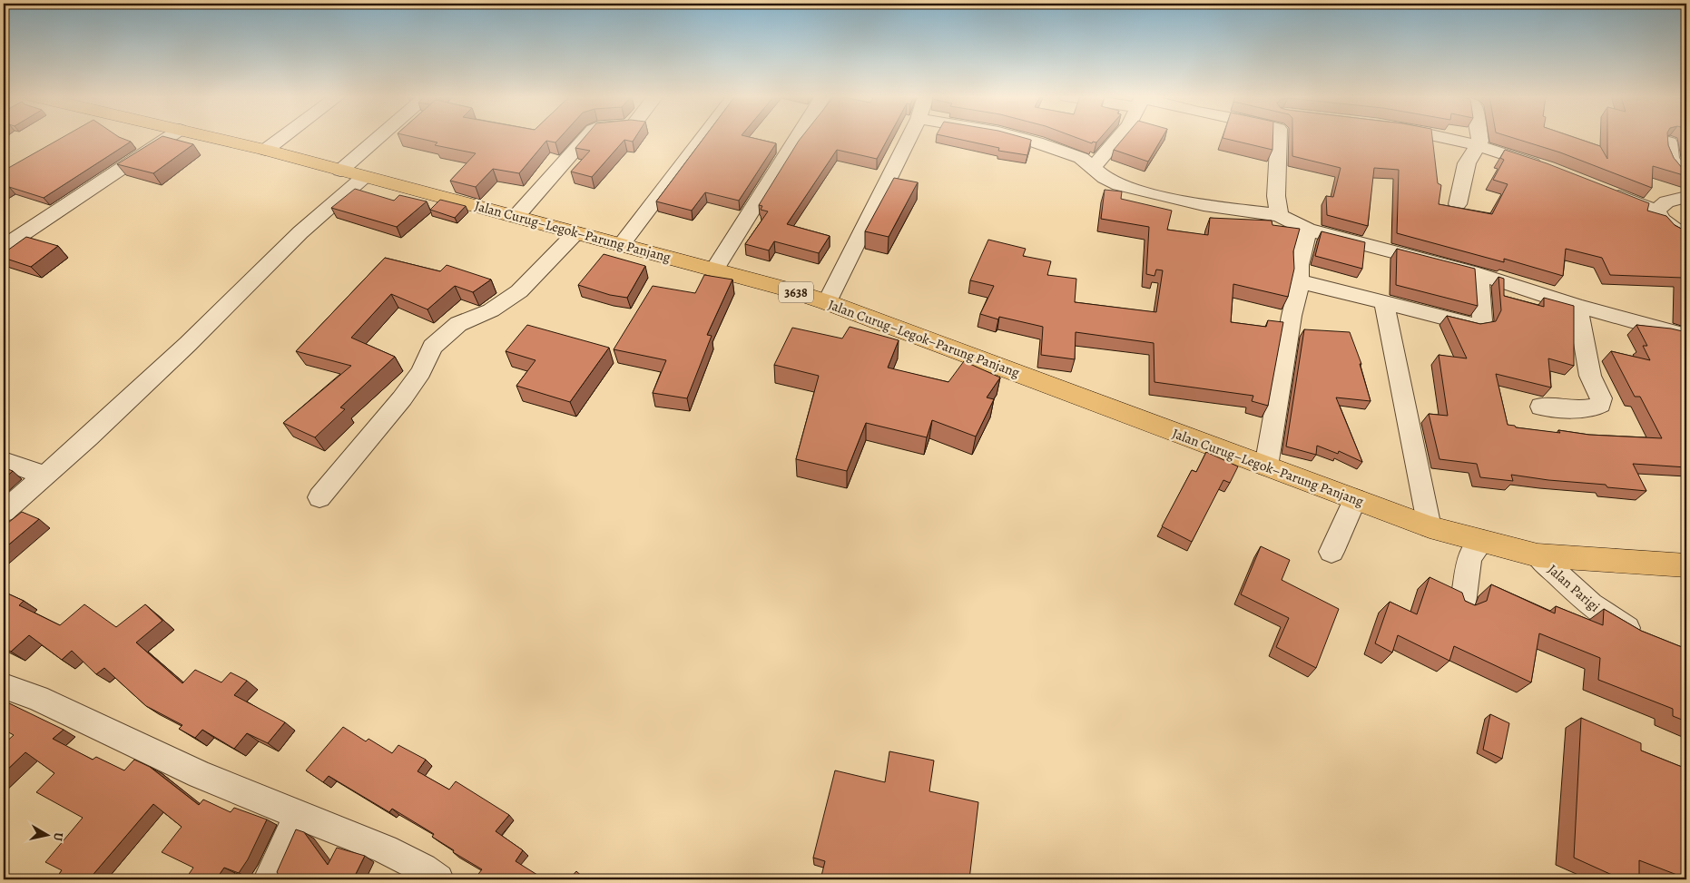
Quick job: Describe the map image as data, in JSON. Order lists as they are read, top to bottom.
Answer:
{
  "streets": {
    "main road": ["Jalan Curug–Legok–Parung Panjang", "3638"],
    "street": ["Jalan Parigi"]
  },
  "crossings": [
    ["Jalan Curug–Legok–Parung Panjang", "Jalan Parigi"]
  ],
  "north": "right"
}
